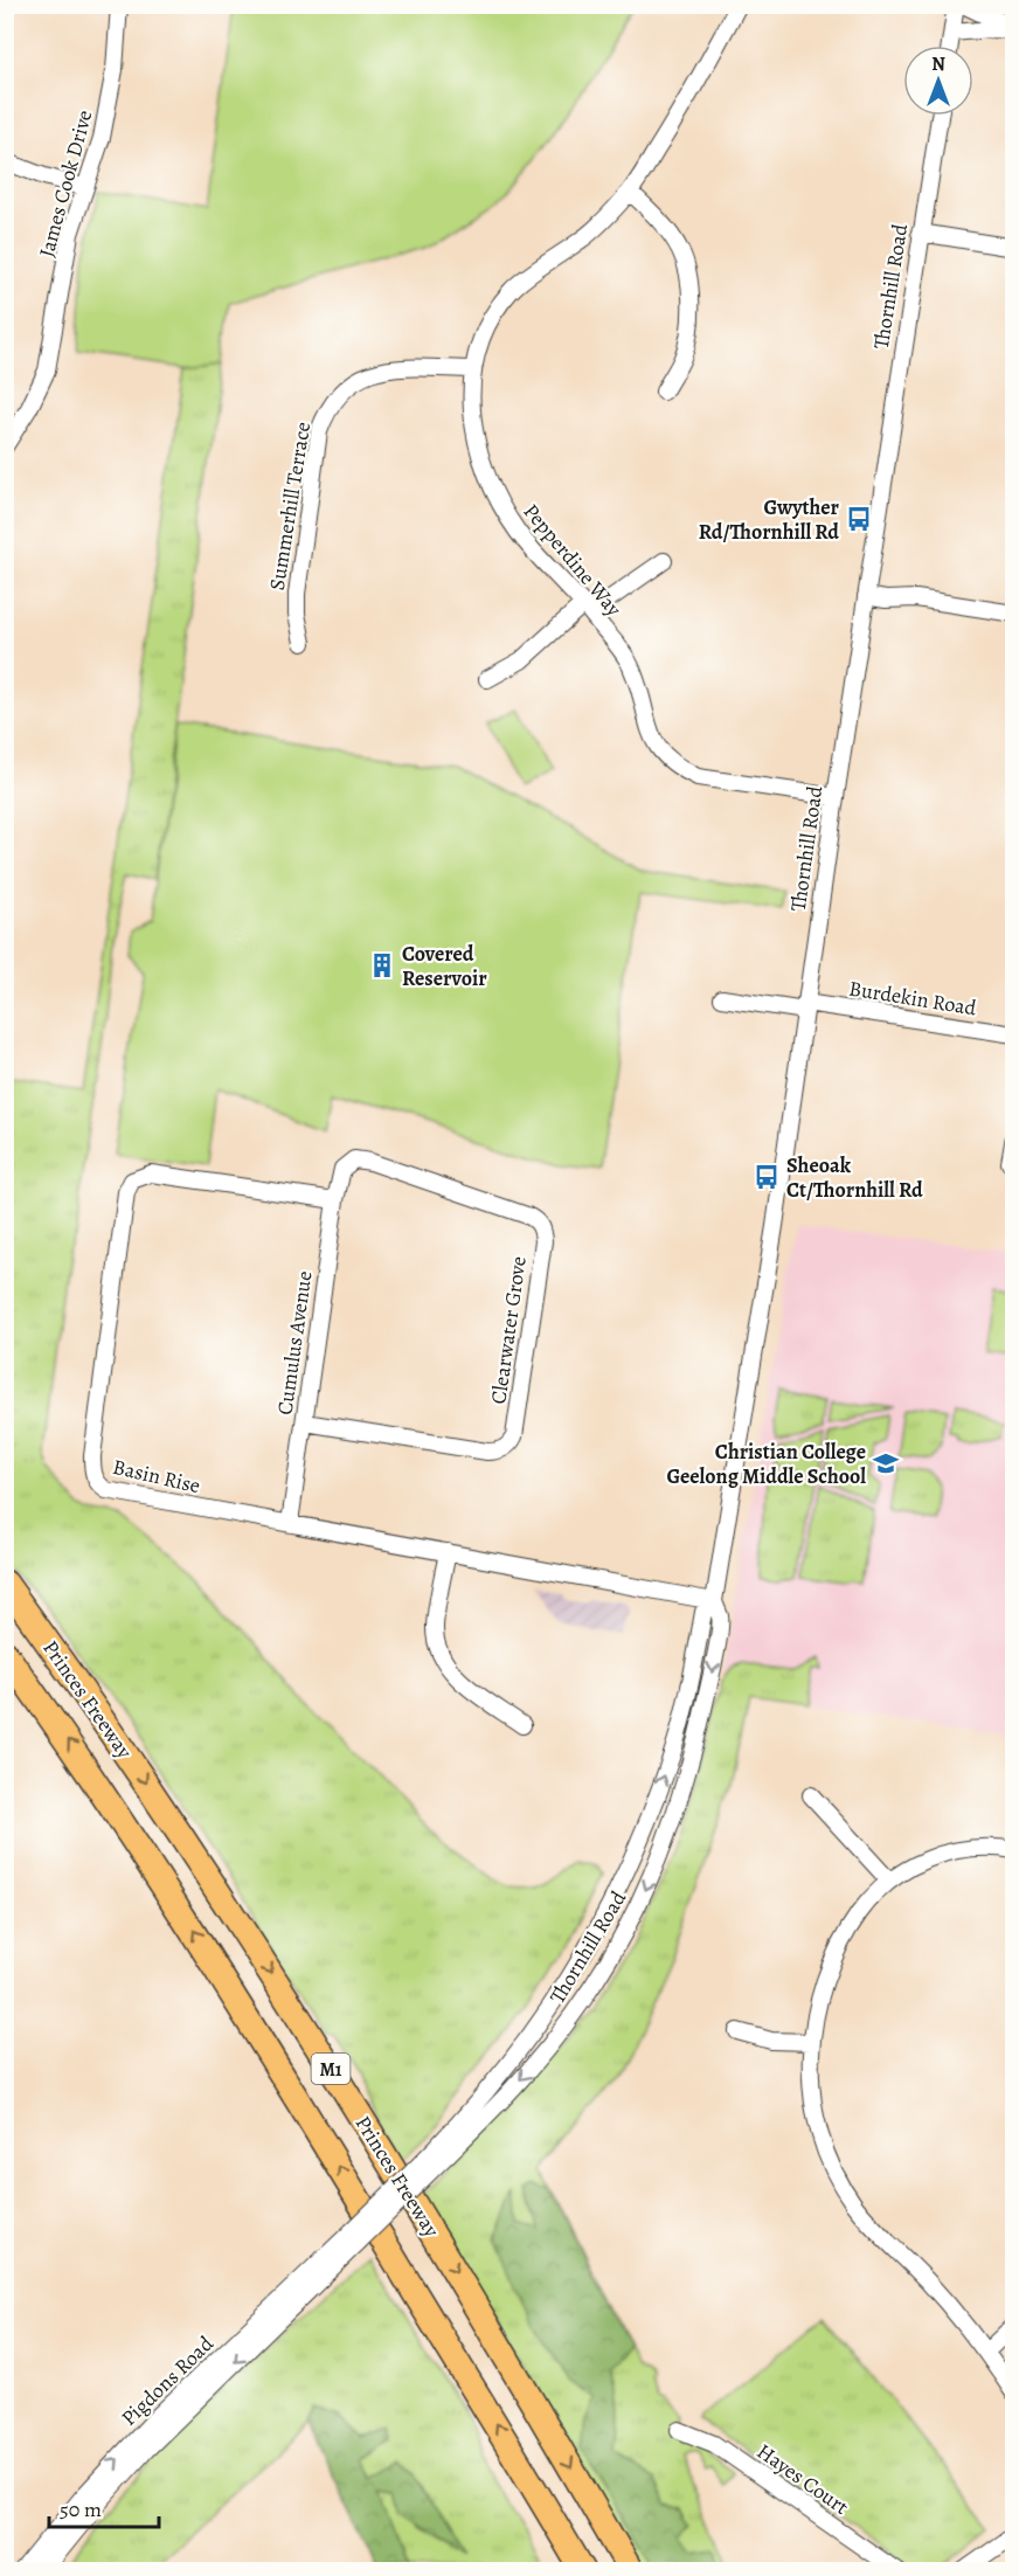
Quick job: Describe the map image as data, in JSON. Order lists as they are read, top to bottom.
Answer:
{
  "streets": {
    "highway": ["Princes Freeway", "M1"],
    "street": [
      "James Cook Drive",
      "Thornhill Road",
      "Summerhill Terrace",
      "Pepperdine Way",
      "Burdekin Road",
      "Clearwater Grove",
      "Cumulus Avenue",
      "Basin Rise",
      "Pigdons Road",
      "Hayes Court"
    ]
  },
  "crossings": [
    ["Thornhill Road", "Pepperdine Way"],
    ["Thornhill Road", "Burdekin Road"],
    ["Thornhill Road", "Basin Rise"],
    ["Thornhill Road", "Pigdons Road"],
    ["Summerhill Terrace", "Pepperdine Way"],
    ["Clearwater Grove", "Cumulus Avenue"],
    ["Cumulus Avenue", "Basin Rise"]
  ],
  "places": {
    "bus stop": ["Gwyther Rd/Thornhill Rd", "Sheoak Ct/Thornhill Rd"],
    "building": ["Covered Reservoir"],
    "school or university": ["Christian College Geelong Middle School"]
  },
  "scale_bar": "50 m",
  "north": "top"
}
